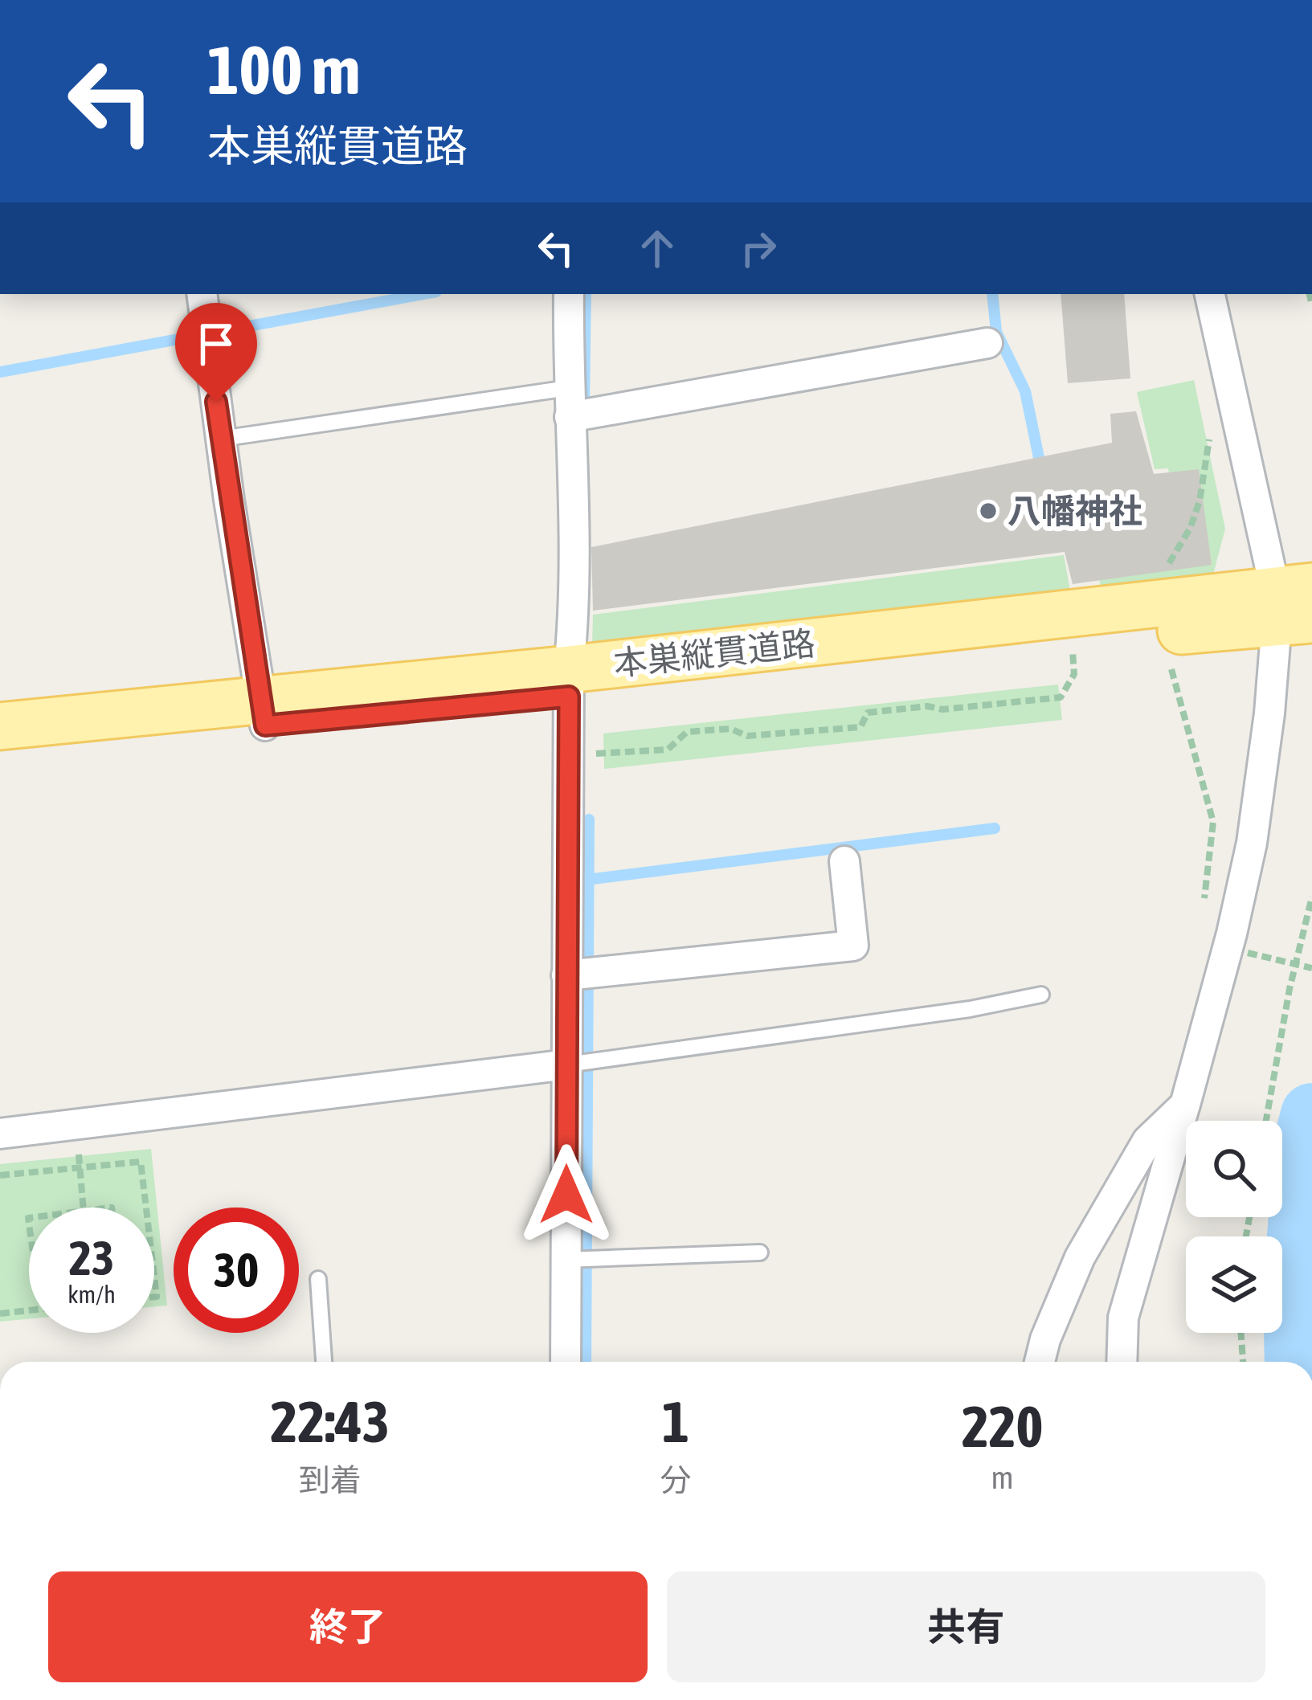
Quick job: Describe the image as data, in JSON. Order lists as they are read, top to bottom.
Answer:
{
  "streets": {
    "main road": ["本巣縦貫道路"]
  },
  "places": ["八幡神社"],
  "page": {
    "turn": ["100 m", "本巣縦貫道路"],
    "speed": "23 km/h",
    "limit": "30",
    "eta": [
      "22:43",
      "到着",
      "1",
      "分",
      "220",
      "m"
    ],
    "buttons": ["終了", "共有"]
  }
}
